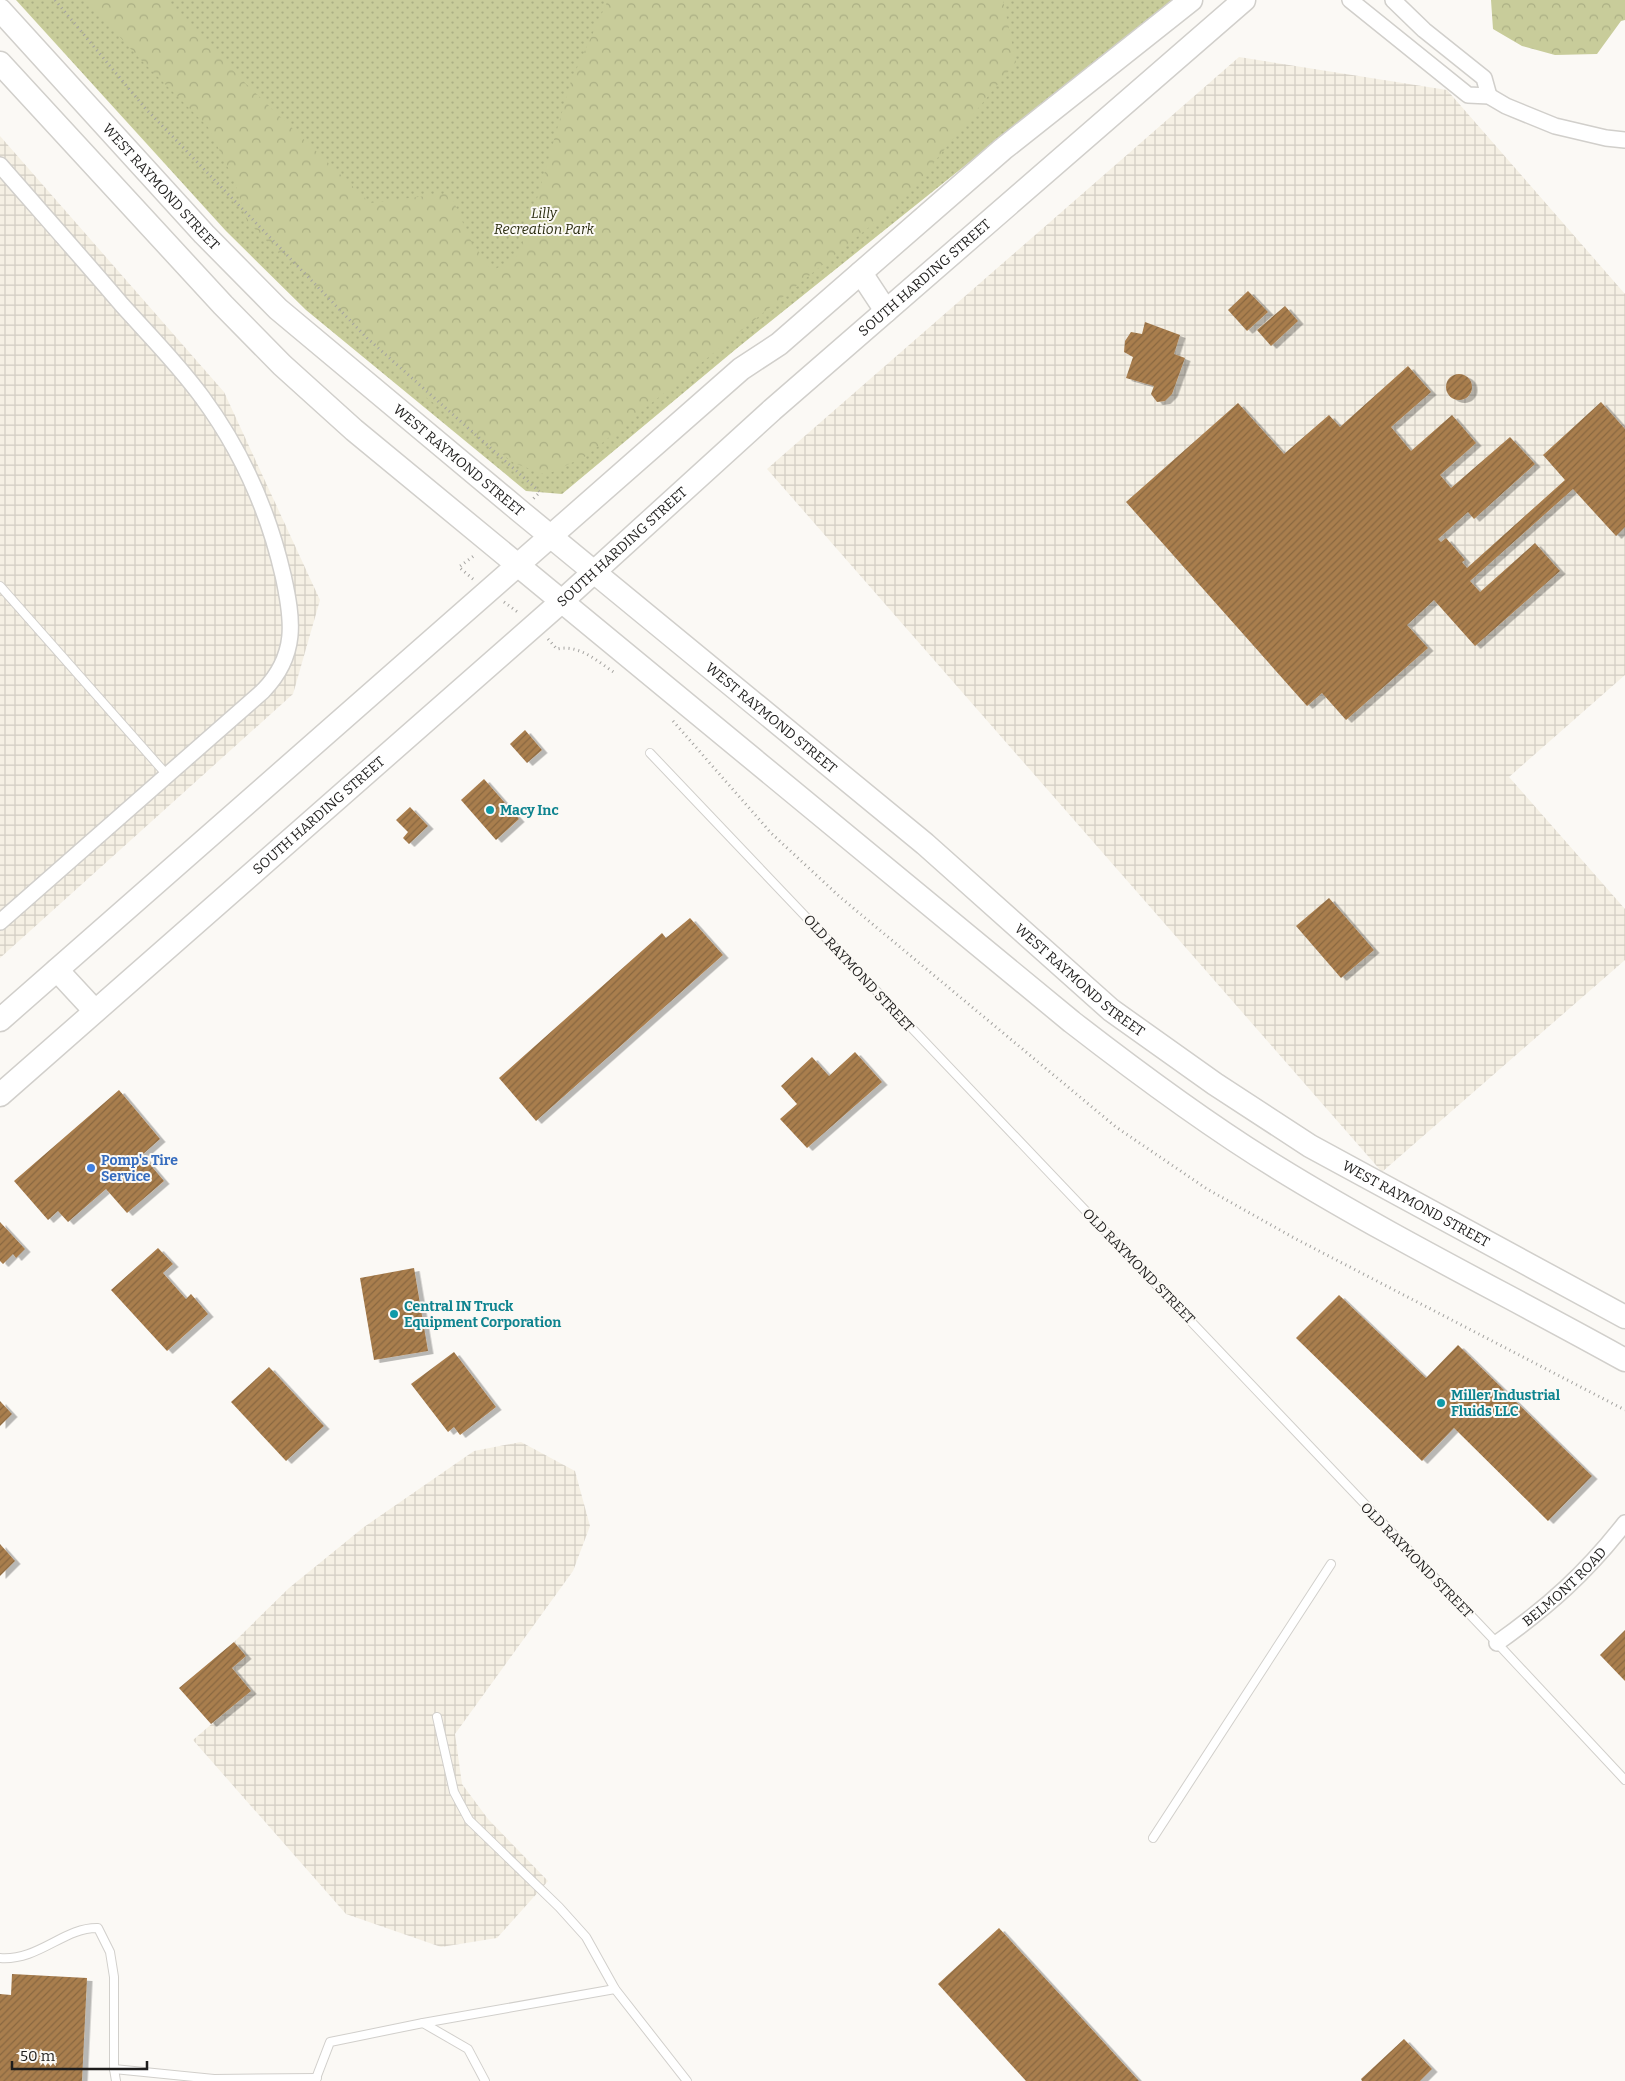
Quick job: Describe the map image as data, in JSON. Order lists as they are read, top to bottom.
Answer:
{
  "streets": {
    "main road": ["WEST RAYMOND STREET", "SOUTH HARDING STREET"],
    "street": ["BELMONT ROAD"],
    "lane": ["OLD RAYMOND STREET"]
  },
  "crossings": [
    ["WEST RAYMOND STREET", "SOUTH HARDING STREET"],
    ["OLD RAYMOND STREET", "BELMONT ROAD"]
  ],
  "parks": ["Lilly Recreation Park"],
  "places": [
    "Macy Inc",
    "Pomp's Tire Service",
    "Central IN Truck Equipment Corporation",
    "Miller Industrial Fluids LLC"
  ],
  "scale_bar": "50 m"
}
